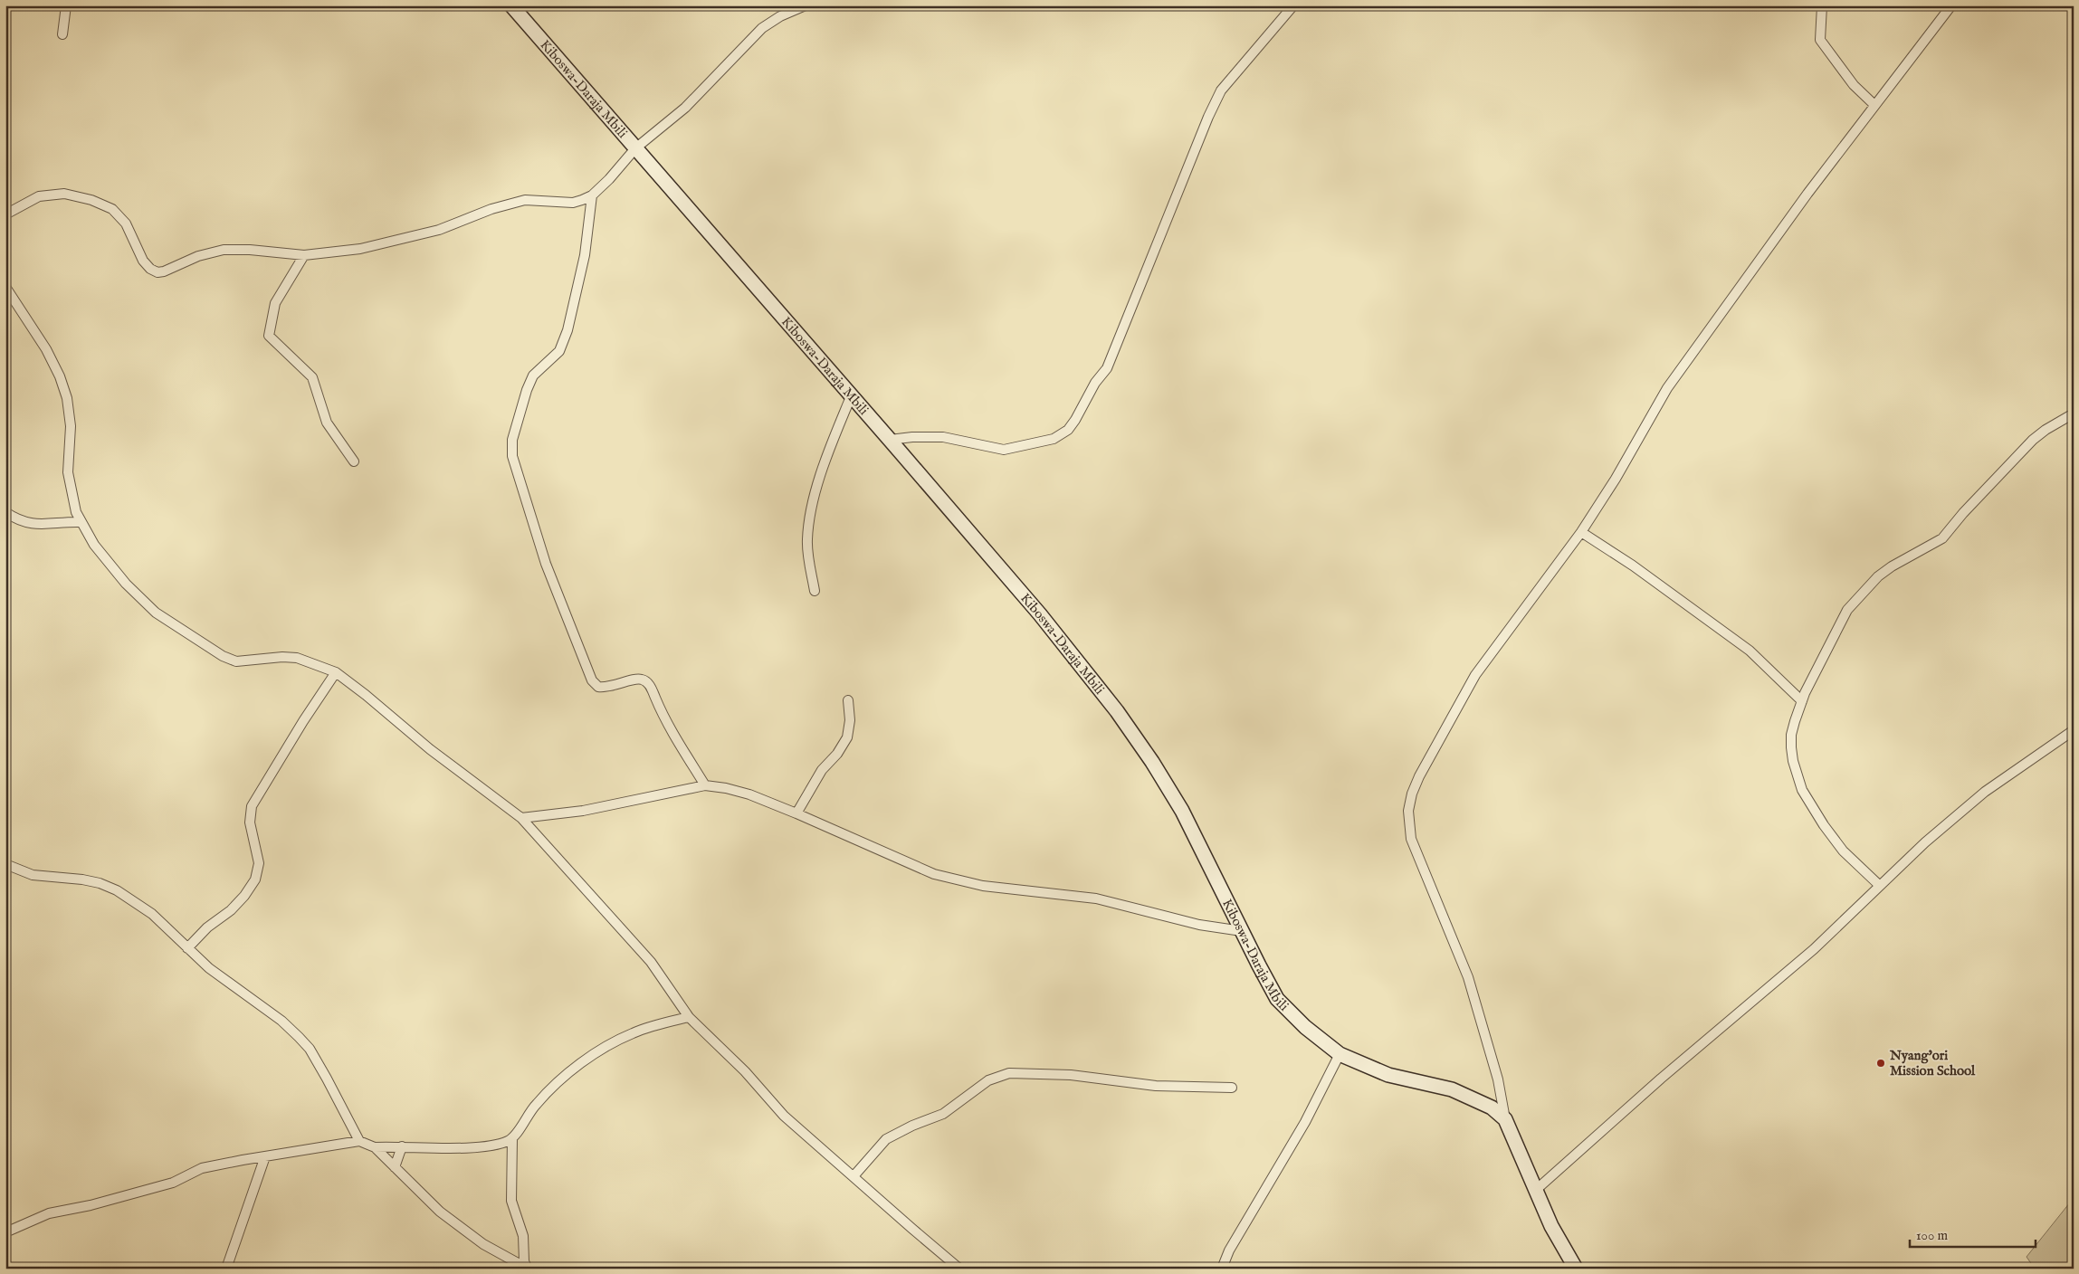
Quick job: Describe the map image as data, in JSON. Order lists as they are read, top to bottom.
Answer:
{
  "streets": {
    "main road": ["Kiboswa-Daraja Mbili"]
  },
  "places": ["Nyang'ori Mission School"],
  "scale_bar": "100 m"
}
